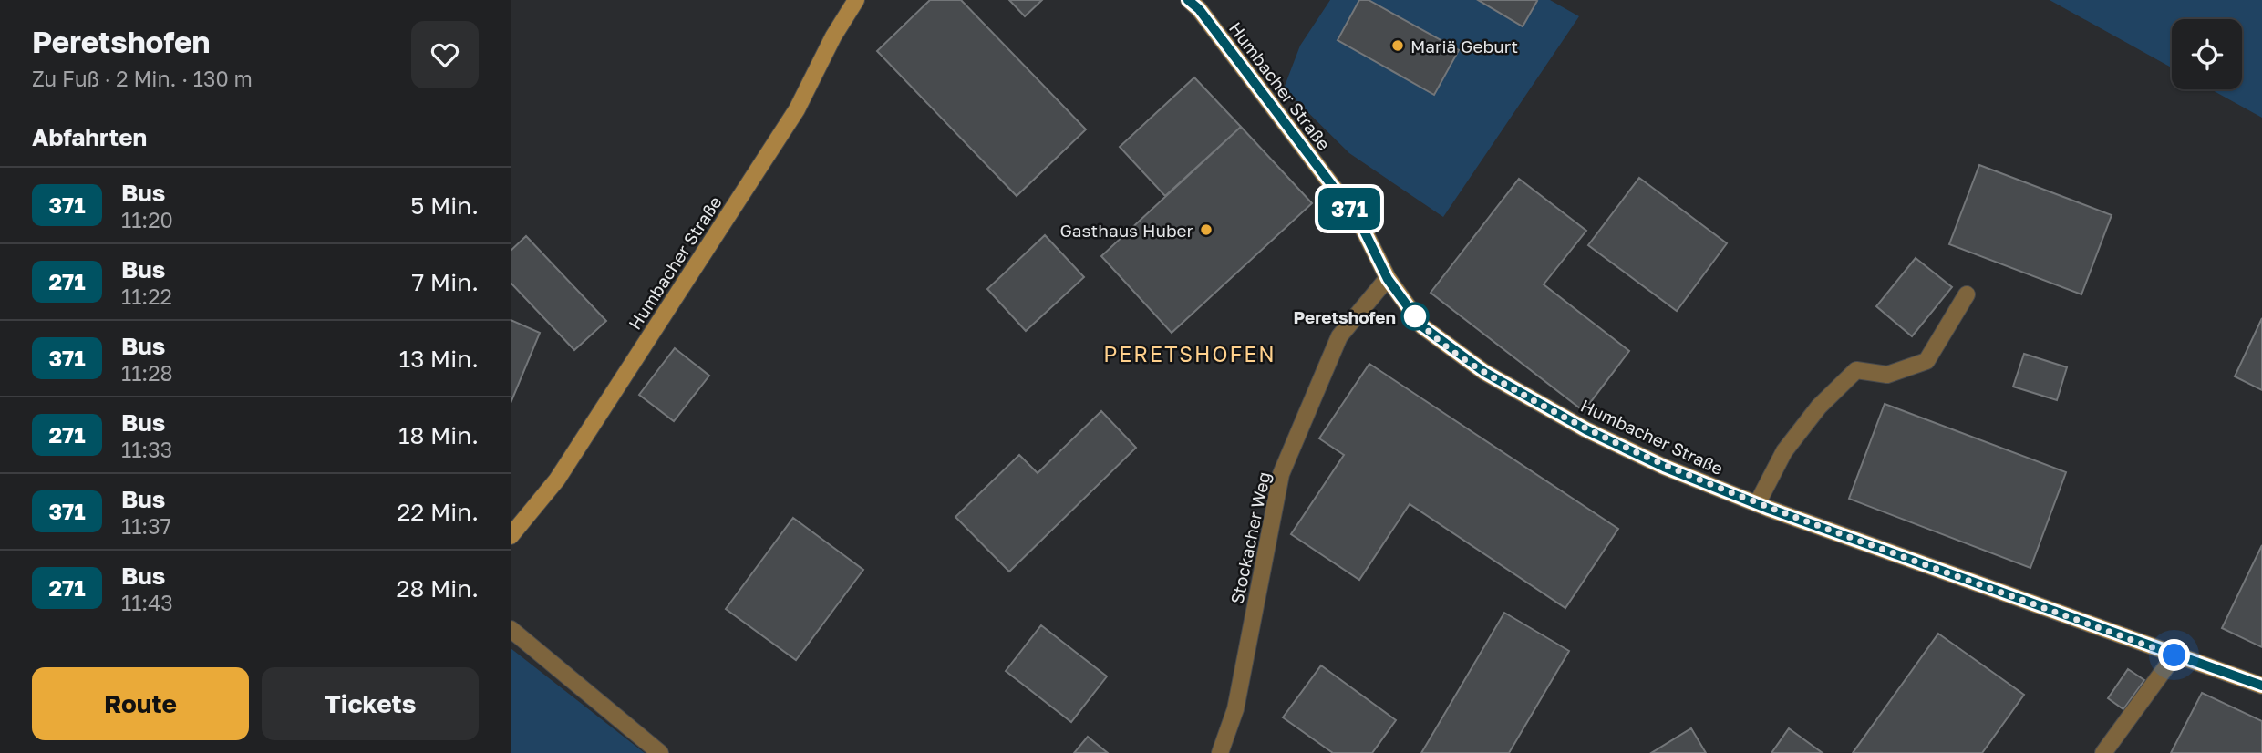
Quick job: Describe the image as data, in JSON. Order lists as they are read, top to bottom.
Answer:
{
  "streets": {
    "street": ["Humbacher Straße", "Stockacher Weg"]
  },
  "crossings": [
    ["Humbacher Straße", "Stockacher Weg"]
  ],
  "districts": ["PERETSHOFEN"],
  "places": ["Mariä Geburt", "Gasthaus Huber", "Peretshofen"],
  "lines": ["bus line 371"],
  "page": {
    "heading": [
      ["Peretshofen", "Zu Fuß · 2 Min. · 130 m"],
      "Abfahrten"
    ],
    "on_map": "371",
    "list": [
      {
        "mark": "371",
        "name": "Bus",
        "note": "11:20",
        "value": "5 Min."
      },
      {
        "mark": "271",
        "name": "Bus",
        "note": "11:22",
        "value": "7 Min."
      },
      {
        "mark": "371",
        "name": "Bus",
        "note": "11:28",
        "value": "13 Min."
      },
      {
        "mark": "271",
        "name": "Bus",
        "note": "11:33",
        "value": "18 Min."
      },
      {
        "mark": "371",
        "name": "Bus",
        "note": "11:37",
        "value": "22 Min."
      },
      {
        "mark": "271",
        "name": "Bus",
        "note": "11:43",
        "value": "28 Min."
      }
    ],
    "buttons": ["Route", "Tickets"]
  }
}
